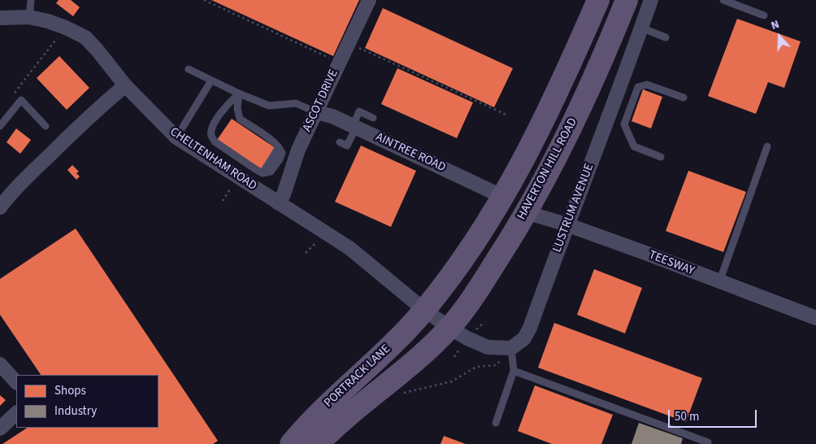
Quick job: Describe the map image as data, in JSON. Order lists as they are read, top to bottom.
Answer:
{
  "streets": {
    "main road": ["HAVERTON HILL ROAD", "PORTRACK LANE"],
    "street": [
      "ASCOT DRIVE",
      "AINTREE ROAD",
      "CHELTENHAM ROAD",
      "LUSTRUM AVENUE",
      "TEESWAY"
    ]
  },
  "crossings": [
    ["ASCOT DRIVE", "AINTREE ROAD"],
    ["ASCOT DRIVE", "CHELTENHAM ROAD"],
    ["AINTREE ROAD", "HAVERTON HILL ROAD"],
    ["CHELTENHAM ROAD", "HAVERTON HILL ROAD"],
    ["CHELTENHAM ROAD", "PORTRACK LANE"],
    ["HAVERTON HILL ROAD", "TEESWAY"],
    ["HAVERTON HILL ROAD", "PORTRACK LANE"],
    ["LUSTRUM AVENUE", "TEESWAY"]
  ],
  "legend": ["Shops", "Industry"],
  "scale_bar": "50 m",
  "north": "top"
}
